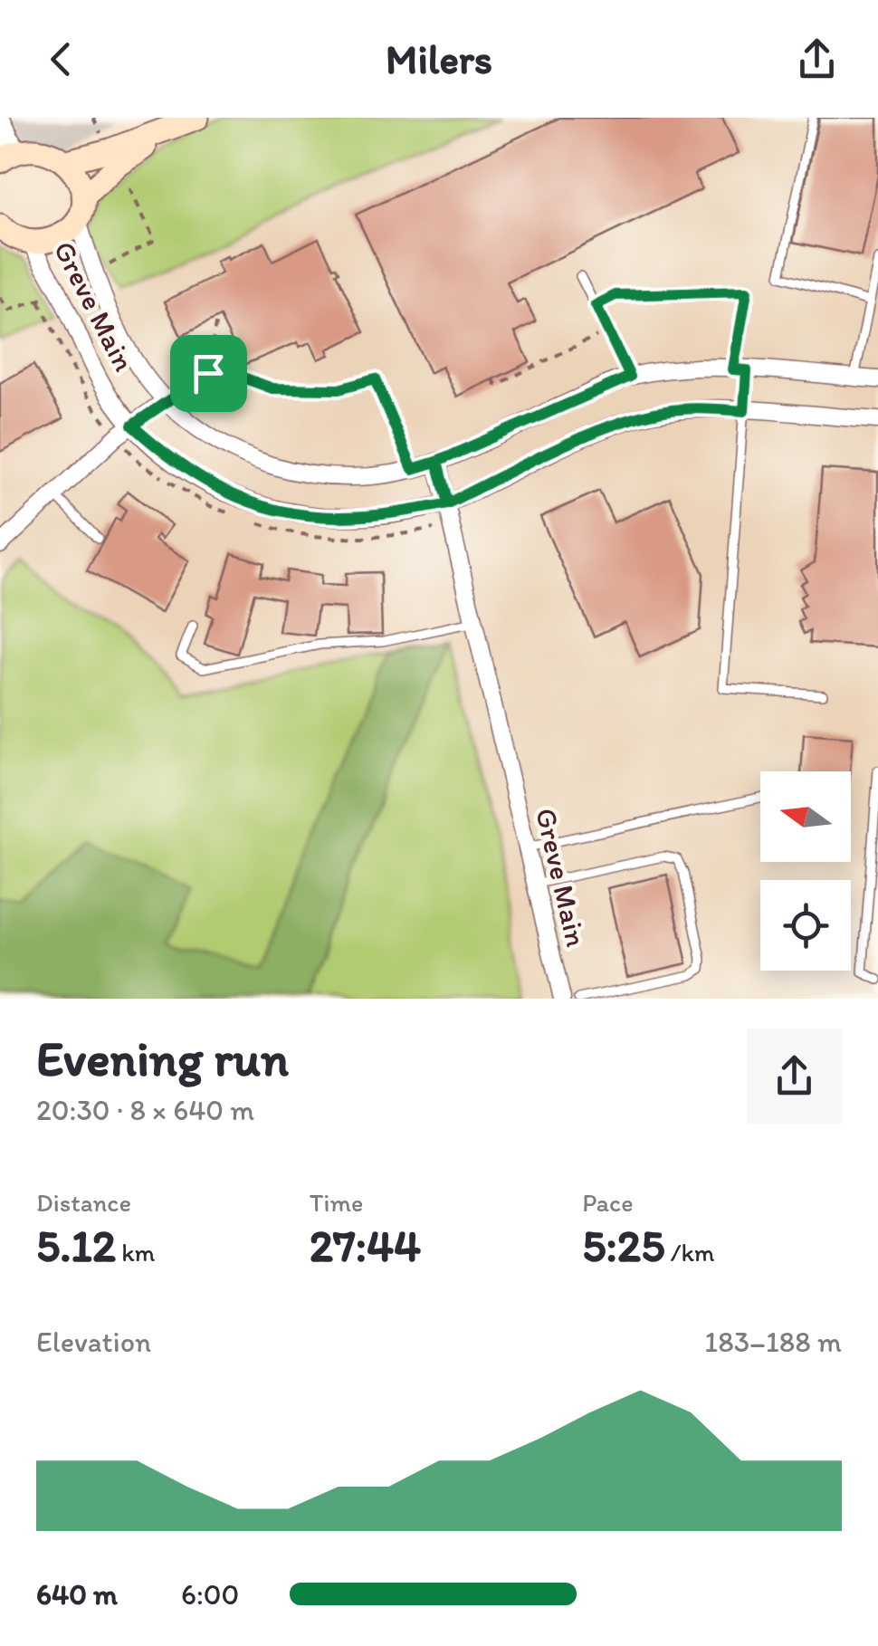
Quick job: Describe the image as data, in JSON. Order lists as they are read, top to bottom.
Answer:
{
  "streets": {
    "street": ["Greve Main"]
  },
  "north": "left",
  "page": {
    "header": "Milers",
    "heading": ["Evening run", "20:30 · 8 × 640 m"],
    "stats": [
      ["Distance", "5.12 km"],
      ["Time", "27:44"],
      ["Pace", "5:25 /km"]
    ],
    "chart": ["Elevation", "183–188 m"],
    "list": [
      {
        "name": "640 m",
        "note": "6:00"
      }
    ]
  }
}
